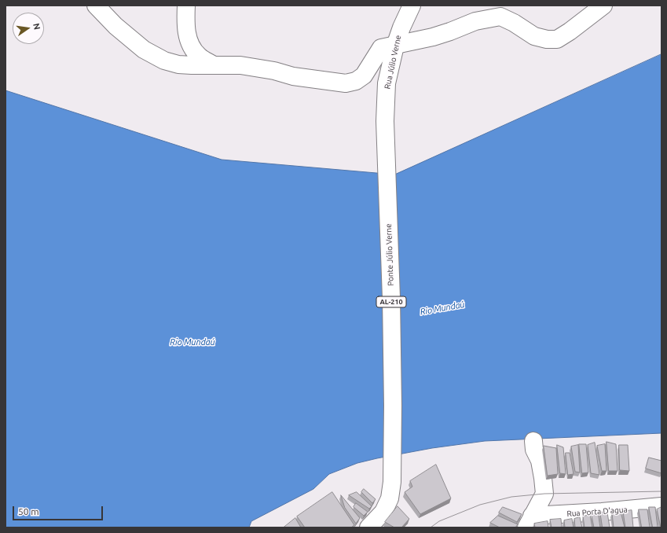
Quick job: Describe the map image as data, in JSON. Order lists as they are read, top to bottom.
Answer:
{
  "streets": {
    "street": [
      "Rua Júlio Verne",
      "Ponte Júlio Verne",
      "AL-210",
      "Rua Porta D'agua"
    ]
  },
  "crossings": [
    ["Rua Júlio Verne", "Ponte Júlio Verne"]
  ],
  "water": ["Rio Mundaú"],
  "scale_bar": "50 m",
  "north": "right"
}
